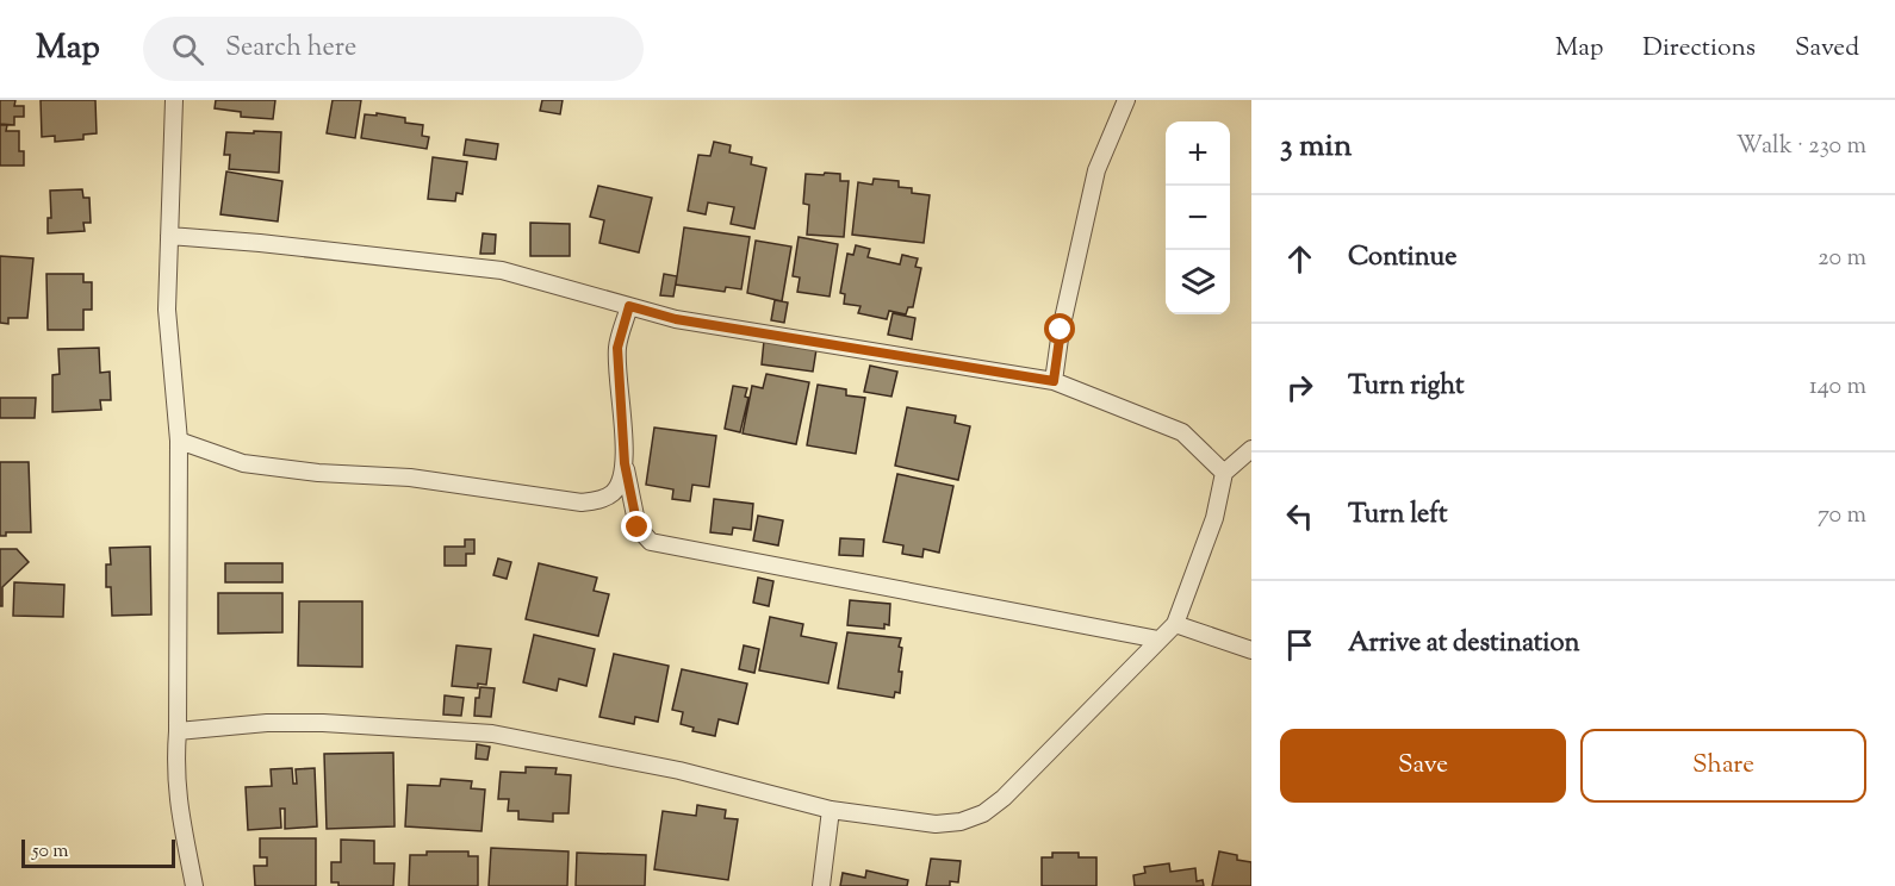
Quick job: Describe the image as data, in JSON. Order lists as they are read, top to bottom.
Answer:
{
  "scale_bar": "50 m",
  "page": {
    "header": "Map",
    "search": "Search here",
    "nav": ["Map", "Directions", "Saved"],
    "heading": ["3 min", "Walk · 230 m"],
    "map_buttons": ["+", "−"],
    "list": [
      ["Continue", "20 m"],
      ["Turn right", "140 m"],
      ["Turn left", "70 m"],
      "Arrive at destination"
    ],
    "buttons": ["Save", "Share"],
    "scale": "50 m"
  }
}
